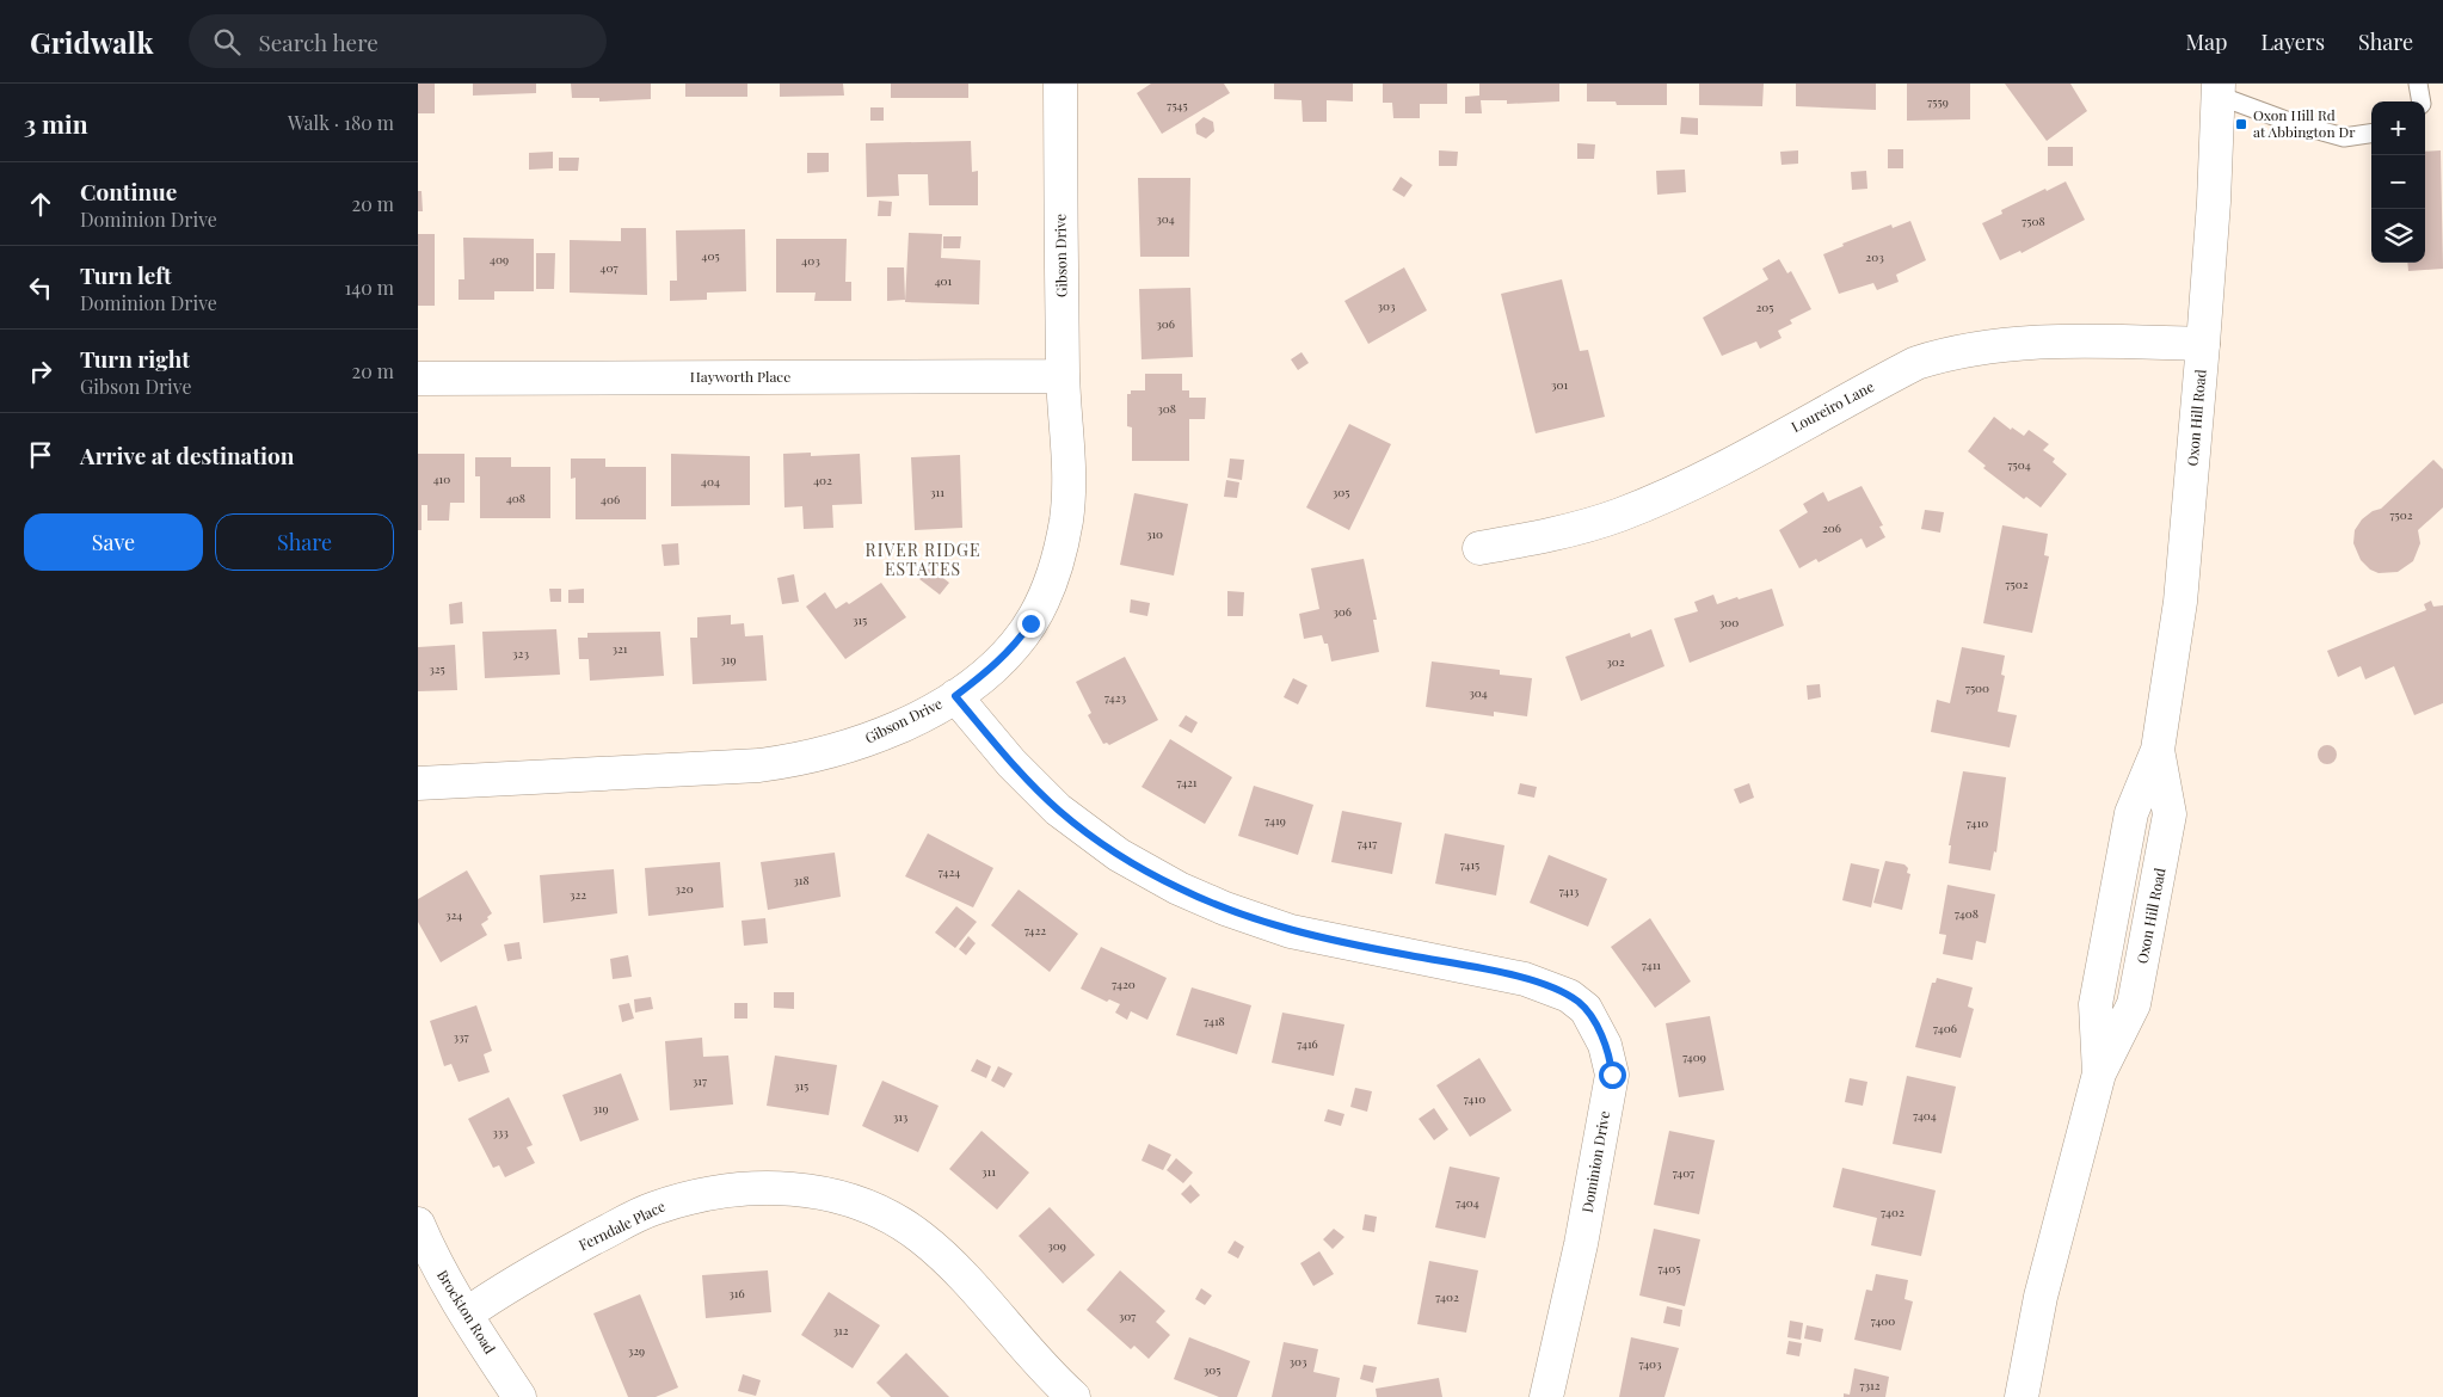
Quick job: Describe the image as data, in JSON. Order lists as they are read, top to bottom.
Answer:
{
  "streets": {
    "street": [
      "Gibson Drive",
      "Hayworth Place",
      "Loureiro Lane",
      "Oxon Hill Road",
      "Dominion Drive",
      "Ferndale Place",
      "Brockton Road"
    ]
  },
  "crossings": [
    ["Gibson Drive", "Hayworth Place"],
    ["Gibson Drive", "Dominion Drive"],
    ["Loureiro Lane", "Oxon Hill Road"],
    ["Ferndale Place", "Brockton Road"]
  ],
  "districts": ["RIVER RIDGE ESTATES"],
  "places": {
    "transit": ["Oxon Hill Rd at Abbington Dr"]
  },
  "house_numbers": [
    "7559",
    "7545",
    "304",
    "7508",
    "405",
    "203",
    "409",
    "403",
    "407",
    "401",
    "303",
    "205",
    "306",
    "301",
    "308",
    "7504",
    "410",
    "402",
    "404",
    "311",
    "305",
    "408",
    "406",
    "7502",
    "206",
    "310",
    "7502",
    "306",
    "315",
    "300",
    "321",
    "323",
    "319",
    "302",
    "325",
    "7500",
    "304",
    "7423",
    "7421",
    "7419",
    "7410",
    "7417",
    "7415",
    "7424",
    "318",
    "320",
    "7413",
    "322",
    "7408",
    "324",
    "7422",
    "7411",
    "7420",
    "7418",
    "7406",
    "337",
    "7416",
    "7409",
    "317",
    "315",
    "7410",
    "319",
    "7404",
    "313",
    "333",
    "311",
    "7407",
    "7404",
    "7402",
    "309",
    "7405",
    "316",
    "7402",
    "307",
    "7400",
    "312",
    "329",
    "303",
    "7403",
    "305",
    "7312"
  ],
  "page": {
    "header": "Gridwalk",
    "search": "Search here",
    "nav": ["Map", "Layers", "Share"],
    "heading": ["3 min", "Walk · 180 m"],
    "map_buttons": ["+", "−"],
    "list": [
      ["Continue", "Dominion Drive", "20 m"],
      ["Turn left", "Dominion Drive", "140 m"],
      ["Turn right", "Gibson Drive", "20 m"],
      "Arrive at destination"
    ],
    "buttons": ["Save", "Share"]
  }
}
